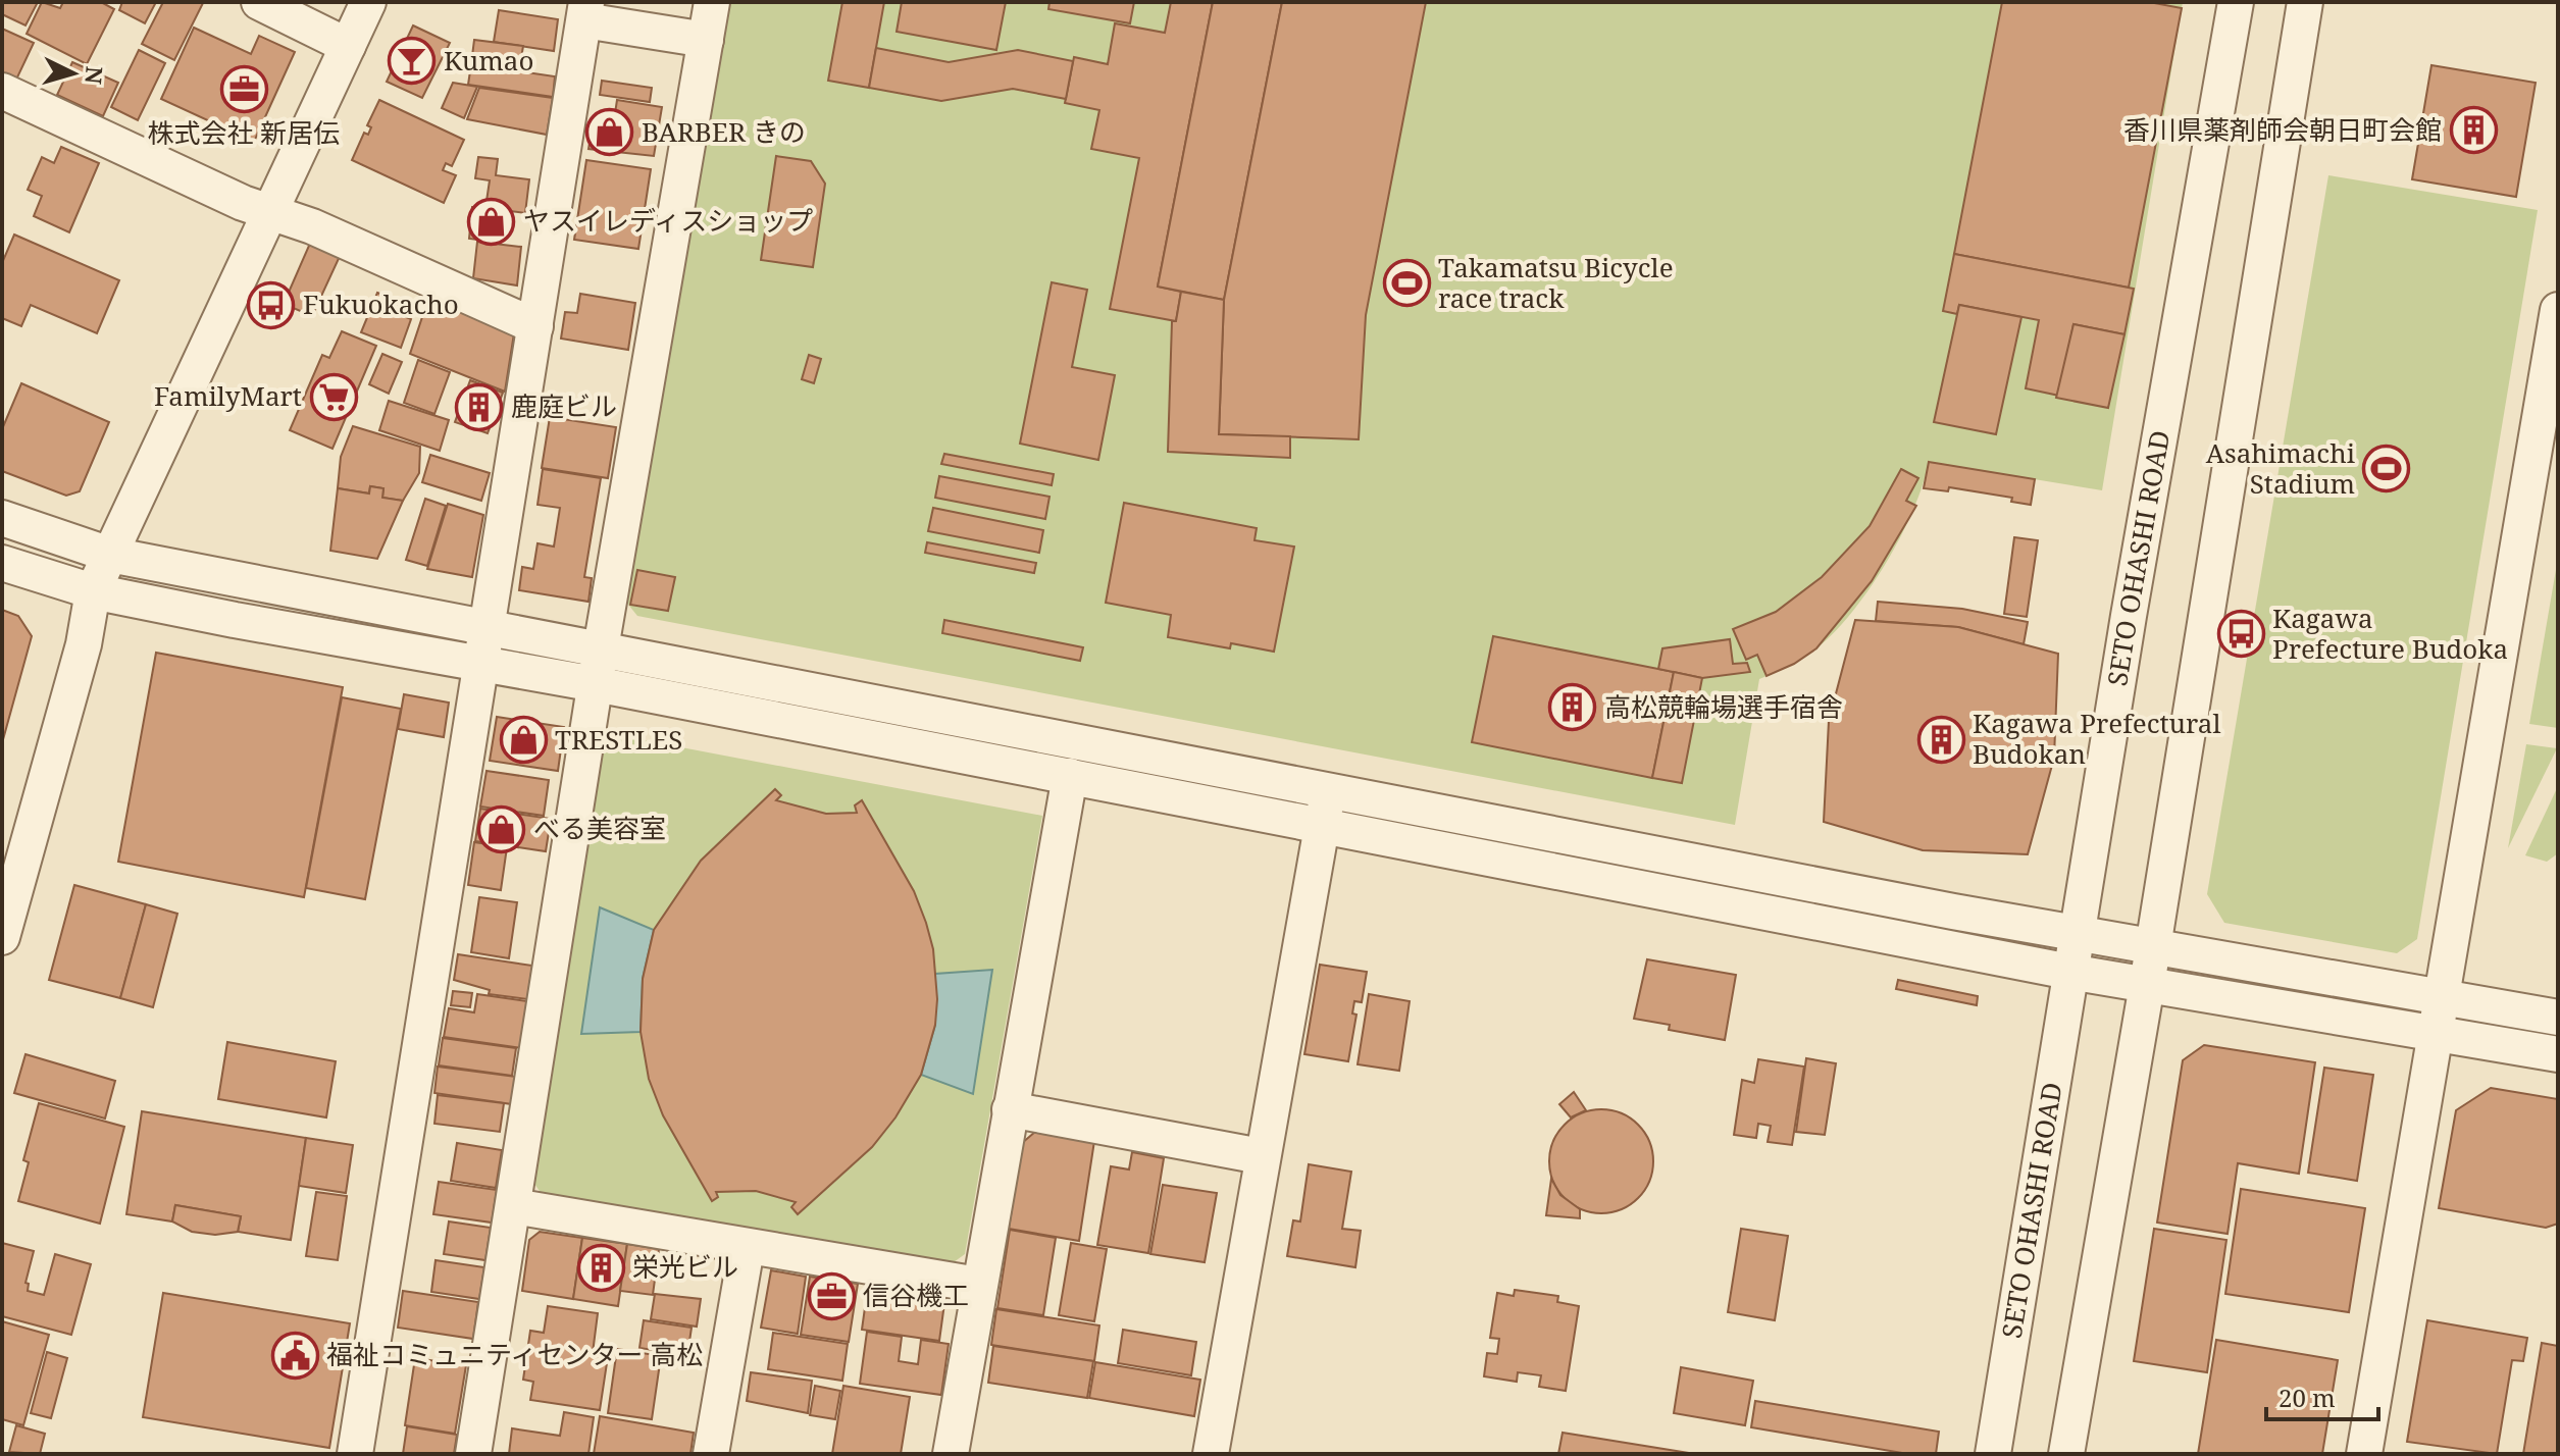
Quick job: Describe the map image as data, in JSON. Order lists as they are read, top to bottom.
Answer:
{
  "streets": {
    "street": ["SETO OHASHI ROAD"]
  },
  "places": {
    "bar": ["Kumao"],
    "office": ["株式会社 新居伝", "信谷機工"],
    "building": [
      "香川県薬剤師会朝日町会館",
      "鹿庭ビル",
      "高松競輪場選手宿舎",
      "Kagawa Prefectural Budokan",
      "栄光ビル"
    ],
    "shop": [
      "BARBER きの",
      "ヤスイレディスショップ",
      "TRESTLES",
      "べる美容室"
    ],
    "sports": ["Takamatsu Bicycle race track", "Asahimachi Stadium"],
    "bus stop": ["Fukuokacho", "Kagawa Prefecture Budoka"],
    "supermarket": ["FamilyMart"],
    "public building": ["福祉コミュニティセンター 高松"]
  },
  "scale_bar": "20 m",
  "north": "right"
}
